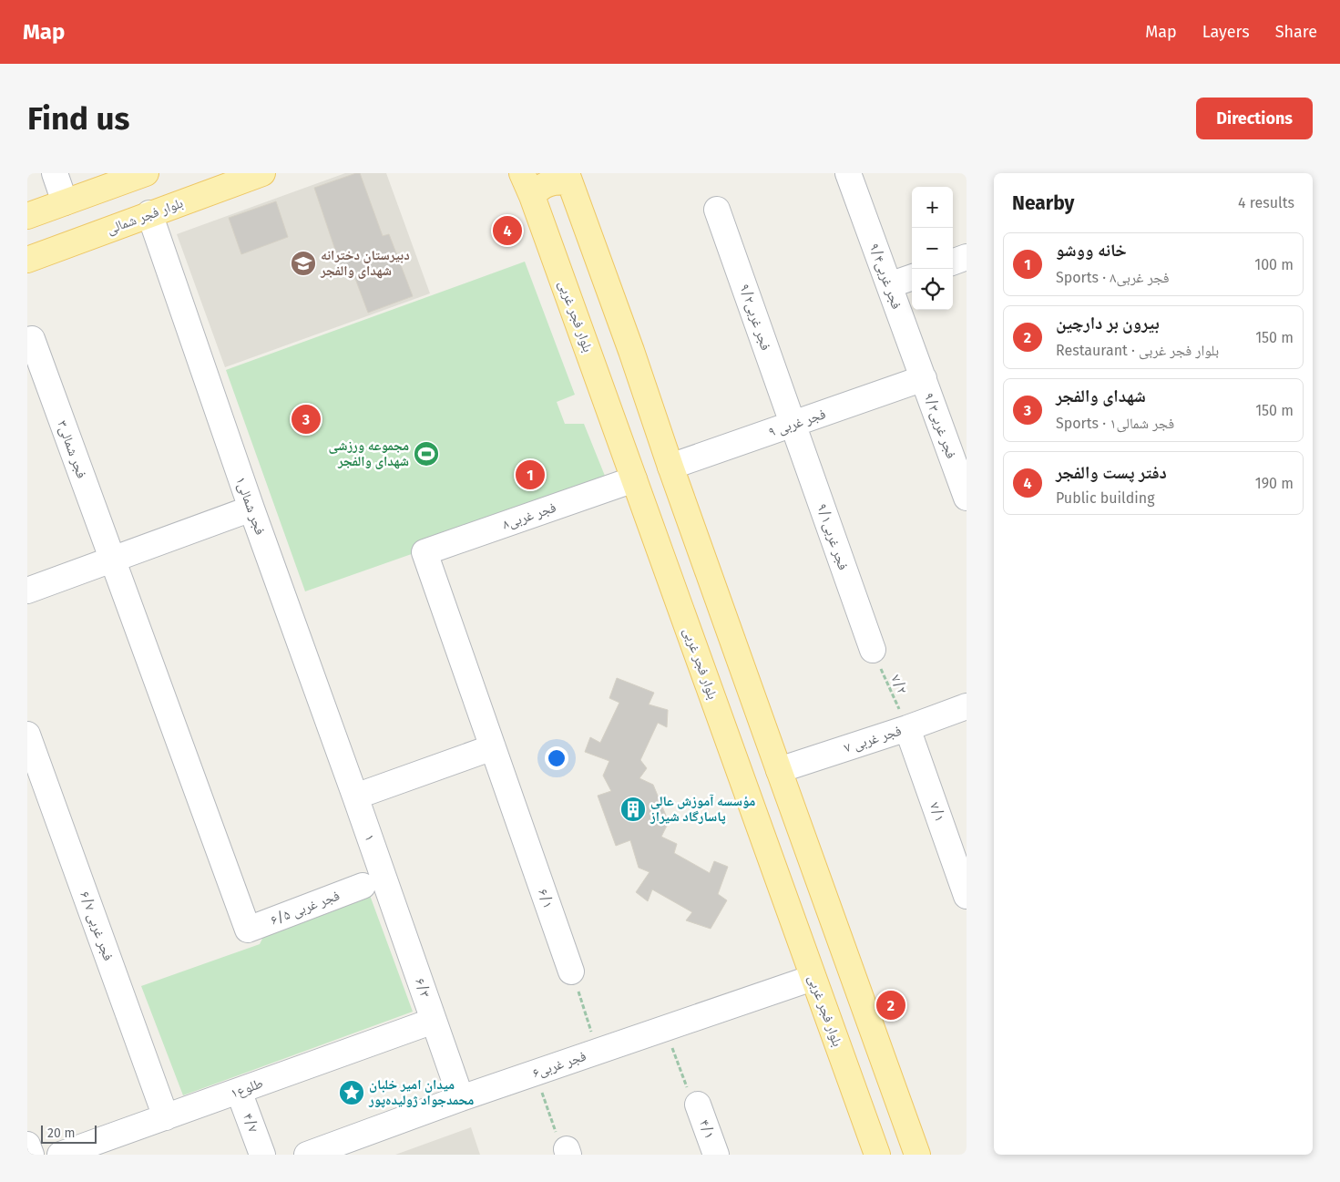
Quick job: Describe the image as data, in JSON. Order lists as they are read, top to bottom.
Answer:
{
  "streets": {
    "main road": ["بلوار فجر شمالی", "بلوار فجر غربی"],
    "street": [
      "فجر غربی۹/۴",
      "فجر غربی۹/۲",
      "۹ فجر غربی",
      "فجر غربی۹/۳",
      "فجر شمالی۳",
      "فجر شمالی۱",
      "فجر غربی۸",
      "فجر غربی۹/۱",
      "۷ فجر غربی",
      "۷/۱",
      "۱",
      "۶/۱",
      "۶/۵ فجر غربی",
      "۶/۷ فجر غربی",
      "۶/۳",
      "فجر غربی۶",
      "طلوع۱",
      "۴/۷",
      "۴/۱"
    ],
    "path": ["۷/۲"]
  },
  "crossings": [
    ["بلوار فجر شمالی", "فجر شمالی۱"],
    ["فجر غربی۹/۴", "۹ فجر غربی"],
    ["فجر غربی۹/۴", "فجر غربی۹/۳"],
    ["بلوار فجر غربی", "فجر غربی۸"],
    ["بلوار فجر غربی", "فجر غربی۶"],
    ["فجر غربی۹/۲", "۹ فجر غربی"],
    ["فجر غربی۹/۲", "فجر غربی۹/۱"],
    ["۹ فجر غربی", "فجر غربی۹/۳"],
    ["۹ فجر غربی", "فجر غربی۹/۱"],
    ["فجر شمالی۳", "۶/۵ فجر غربی"],
    ["فجر شمالی۱", "۱"],
    ["فجر غربی۸", "۶/۱"],
    ["فجر غربی۹/۱", "۷/۲"],
    ["۷/۲", "۷ فجر غربی"],
    ["۷/۲", "۷/۱"],
    ["۷ فجر غربی", "۷/۱"],
    ["۱", "۶/۵ فجر غربی"],
    ["۱", "۶/۳"],
    ["۶/۵ فجر غربی", "۶/۳"],
    ["۶/۷ فجر غربی", "طلوع۱"],
    ["۶/۳", "فجر غربی۶"],
    ["۶/۳", "طلوع۱"],
    ["طلوع۱", "۴/۷"]
  ],
  "places": {
    "school or university": ["دبیرستان دخترانه شهدای والفجر"],
    "sports": ["مجموعه ورزشی شهدای والفجر"],
    "building": ["مؤسسه آموزش عالی پاسارگاد شیراز"],
    "place": ["میدان امیر خلبان محمد‌جواد ژولیده‌پور"]
  },
  "scale_bar": "20 m",
  "page": {
    "header": "Map",
    "nav": ["Map", "Layers", "Share"],
    "buttons": "Directions",
    "title": "Find us",
    "heading": ["Nearby", "4 results"],
    "map_buttons": ["+", "−"],
    "pins": [
      "4",
      "3",
      "1",
      "2"
    ],
    "list": [
      {
        "mark": "1",
        "name": "خانه ووشو",
        "note": "Sports · فجر غربی۸",
        "value": "100 m"
      },
      {
        "mark": "2",
        "name": "بیرون بر دارچین",
        "note": "Restaurant · بلوار فجر غربی",
        "value": "150 m"
      },
      {
        "mark": "3",
        "name": "شهدای والفجر",
        "note": "Sports · فجر شمالی۱",
        "value": "150 m"
      },
      {
        "mark": "4",
        "name": "دفتر پست والفجر",
        "note": "Public building",
        "value": "190 m"
      }
    ],
    "scale": "20 m"
  }
}
